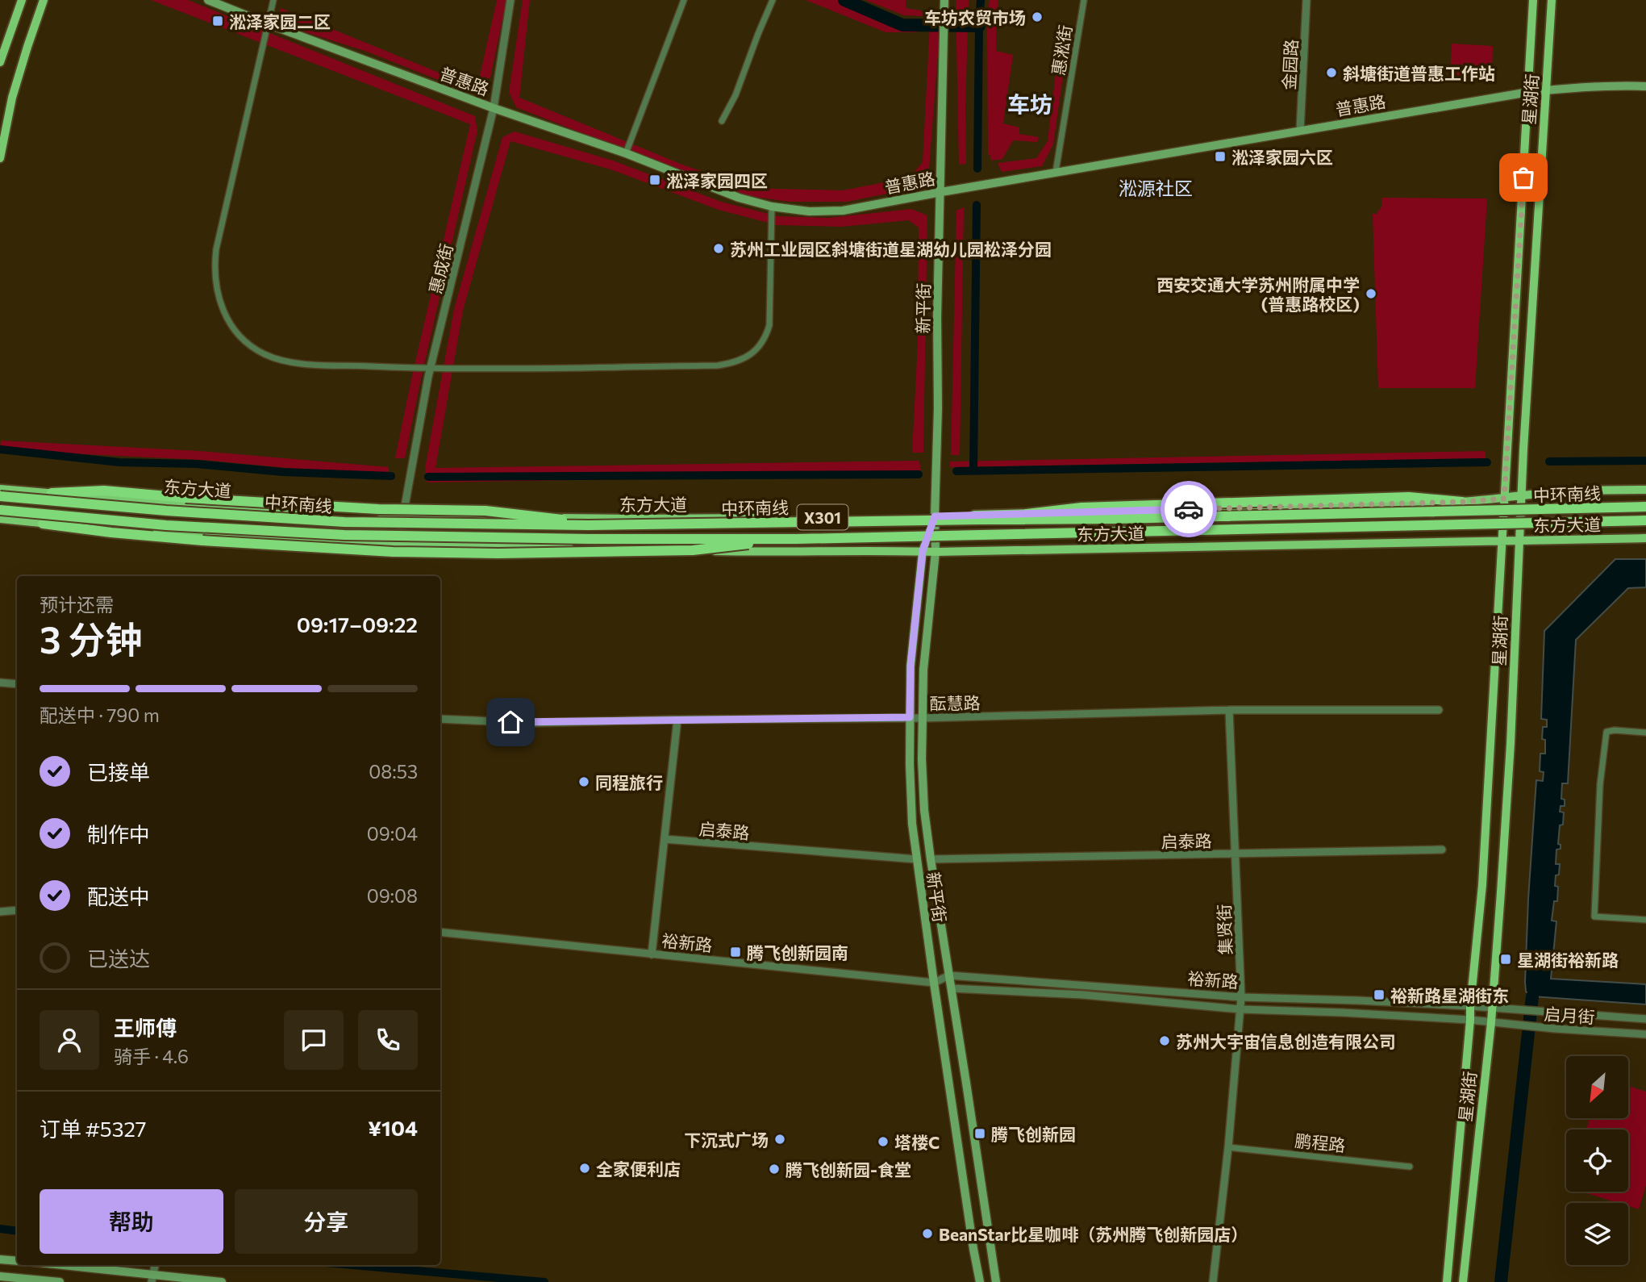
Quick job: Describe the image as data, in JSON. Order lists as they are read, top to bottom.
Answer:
{
  "streets": {
    "highway": ["中环南线"],
    "main road": [
      "普惠路",
      "星湖街",
      "新平街",
      "东方大道",
      "X301",
      "裕新路"
    ],
    "street": [
      "惠淞街",
      "金园路",
      "惠成街",
      "酝慧路",
      "启泰路",
      "集贤街",
      "启月街",
      "鹏程路"
    ]
  },
  "crossings": [
    ["惠淞街", "普惠路"],
    ["金园路", "普惠路"],
    ["普惠路", "星湖街"],
    ["普惠路", "惠成街"],
    ["普惠路", "新平街"],
    ["星湖街", "东方大道"],
    ["星湖街", "裕新路"],
    ["星湖街", "启月街"],
    ["惠成街", "东方大道"],
    ["新平街", "东方大道"],
    ["新平街", "酝慧路"],
    ["新平街", "启泰路"],
    ["新平街", "裕新路"],
    ["酝慧路", "集贤街"],
    ["启泰路", "集贤街"],
    ["集贤街", "裕新路"],
    ["集贤街", "鹏程路"],
    ["裕新路", "启月街"]
  ],
  "districts": ["车坊", "淞源社区"],
  "places": {
    "other": [
      "车坊农贸市场",
      "斜塘街道普惠工作站",
      "苏州工业园区斜塘街道星湖幼儿园松泽分园",
      "西安交通大学苏州附属中学 (普惠路校区)",
      "同程旅行",
      "苏州大宇宙信息创造有限公司",
      "下沉式广场",
      "塔楼C",
      "全家便利店",
      "腾飞创新园-食堂",
      "BeanStar比星咖啡（苏州腾飞创新园店）"
    ],
    "transit": [
      "淞泽家园二区",
      "淞泽家园六区",
      "淞泽家园四区",
      "腾飞创新园南",
      "星湖街裕新路",
      "裕新路星湖街东",
      "腾飞创新园"
    ]
  },
  "north": "bottom left",
  "page": {
    "heading": ["3 分钟", "预计还需", "09:17–09:22"],
    "panel": [
      "王师傅",
      "骑手 · 4.6",
      "订单 #5327",
      "¥104"
    ],
    "bar": "配送中 · 790 m",
    "list": [
      ["已接单", "08:53"],
      ["制作中", "09:04"],
      ["配送中", "09:08"],
      "已送达"
    ],
    "buttons": ["帮助", "分享"]
  }
}
